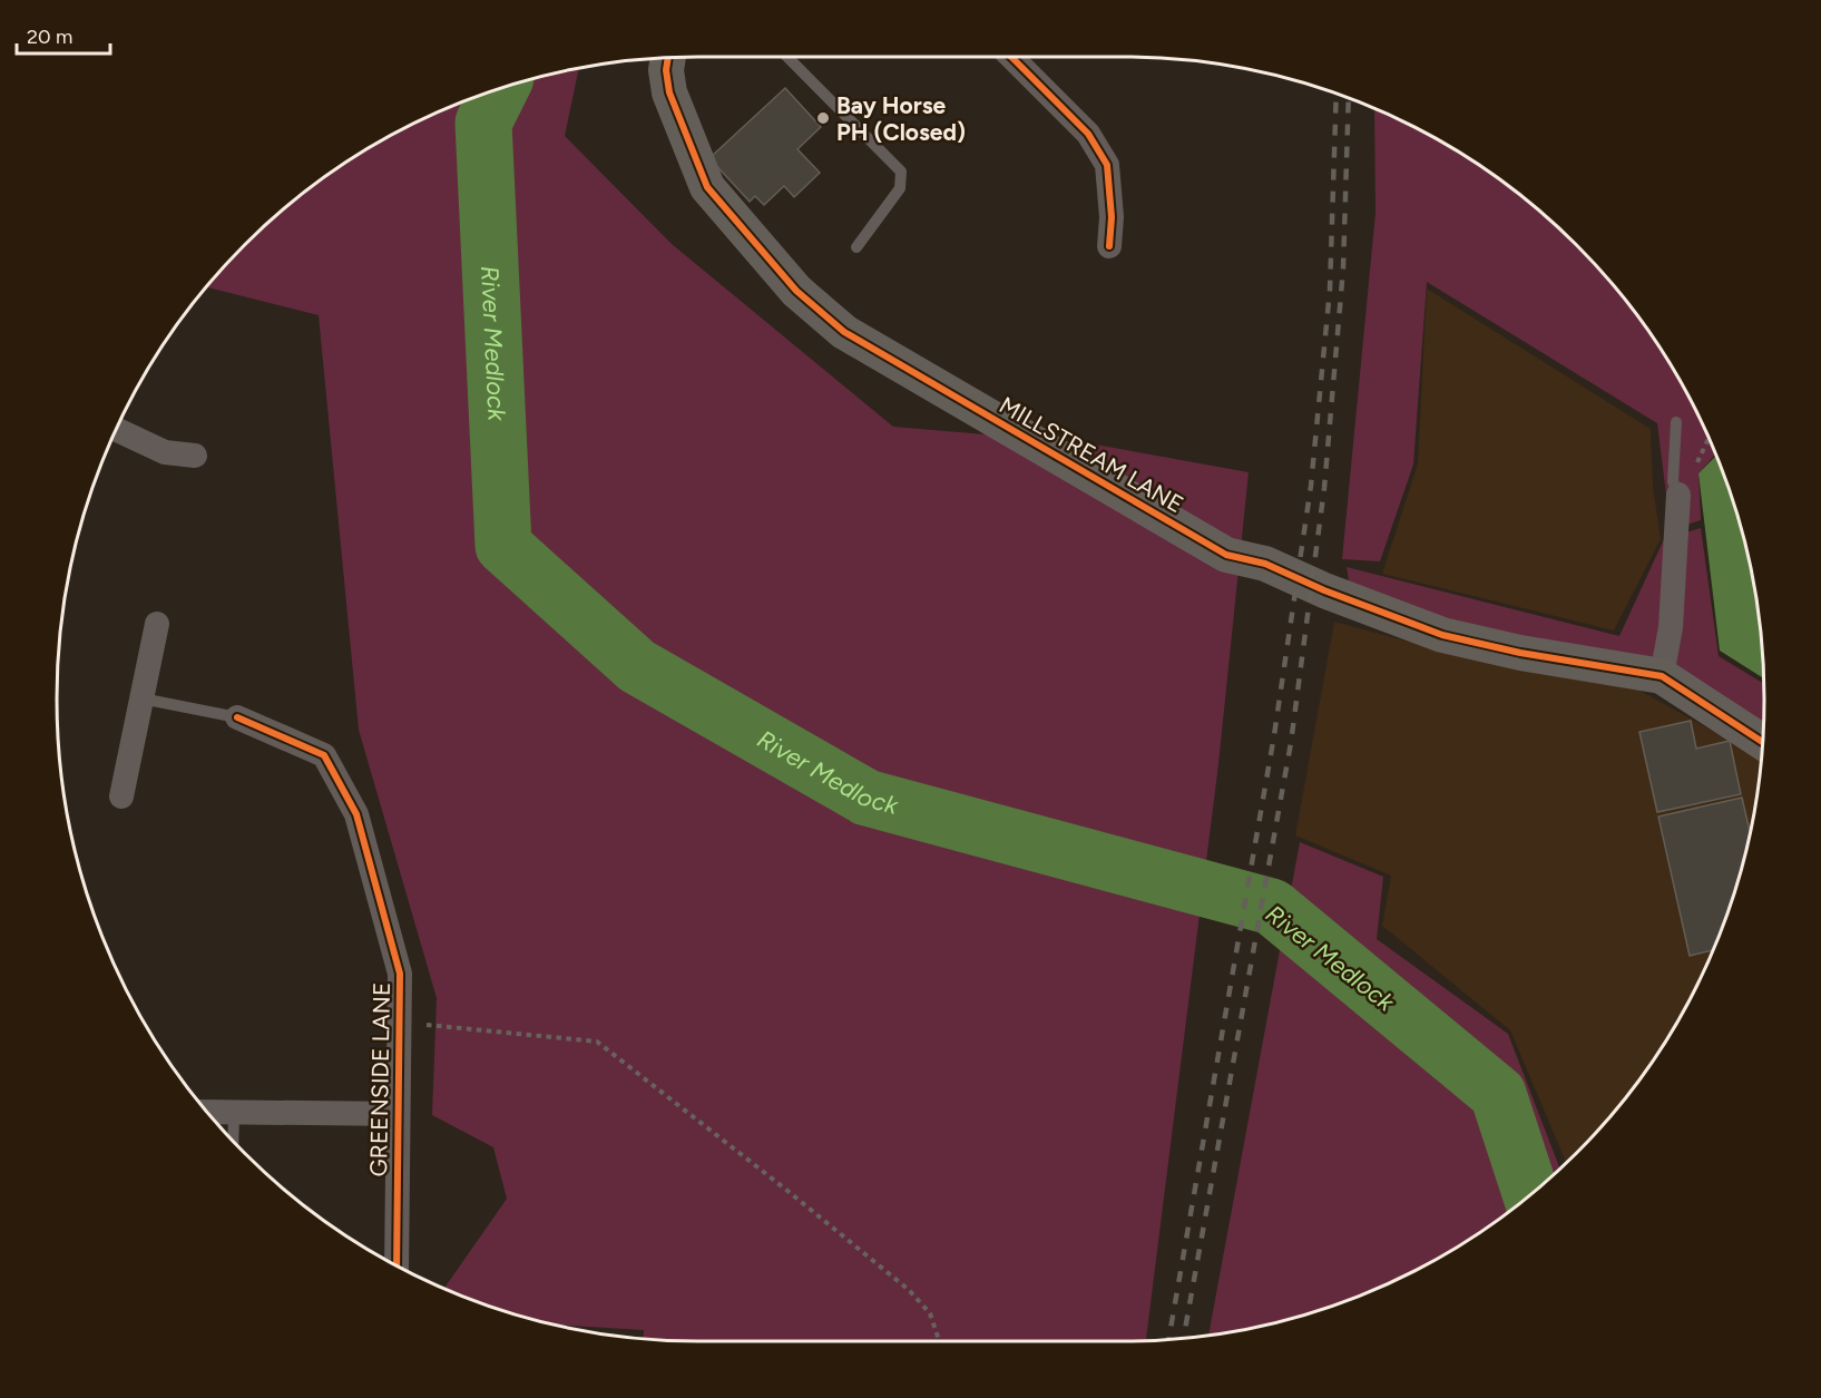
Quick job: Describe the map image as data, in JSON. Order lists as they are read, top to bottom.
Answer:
{
  "streets": {
    "street": ["MILLSTREAM LANE", "GREENSIDE LANE"]
  },
  "water": ["River Medlock"],
  "places": ["Bay Horse PH (Closed)"],
  "scale_bar": "20 m"
}
